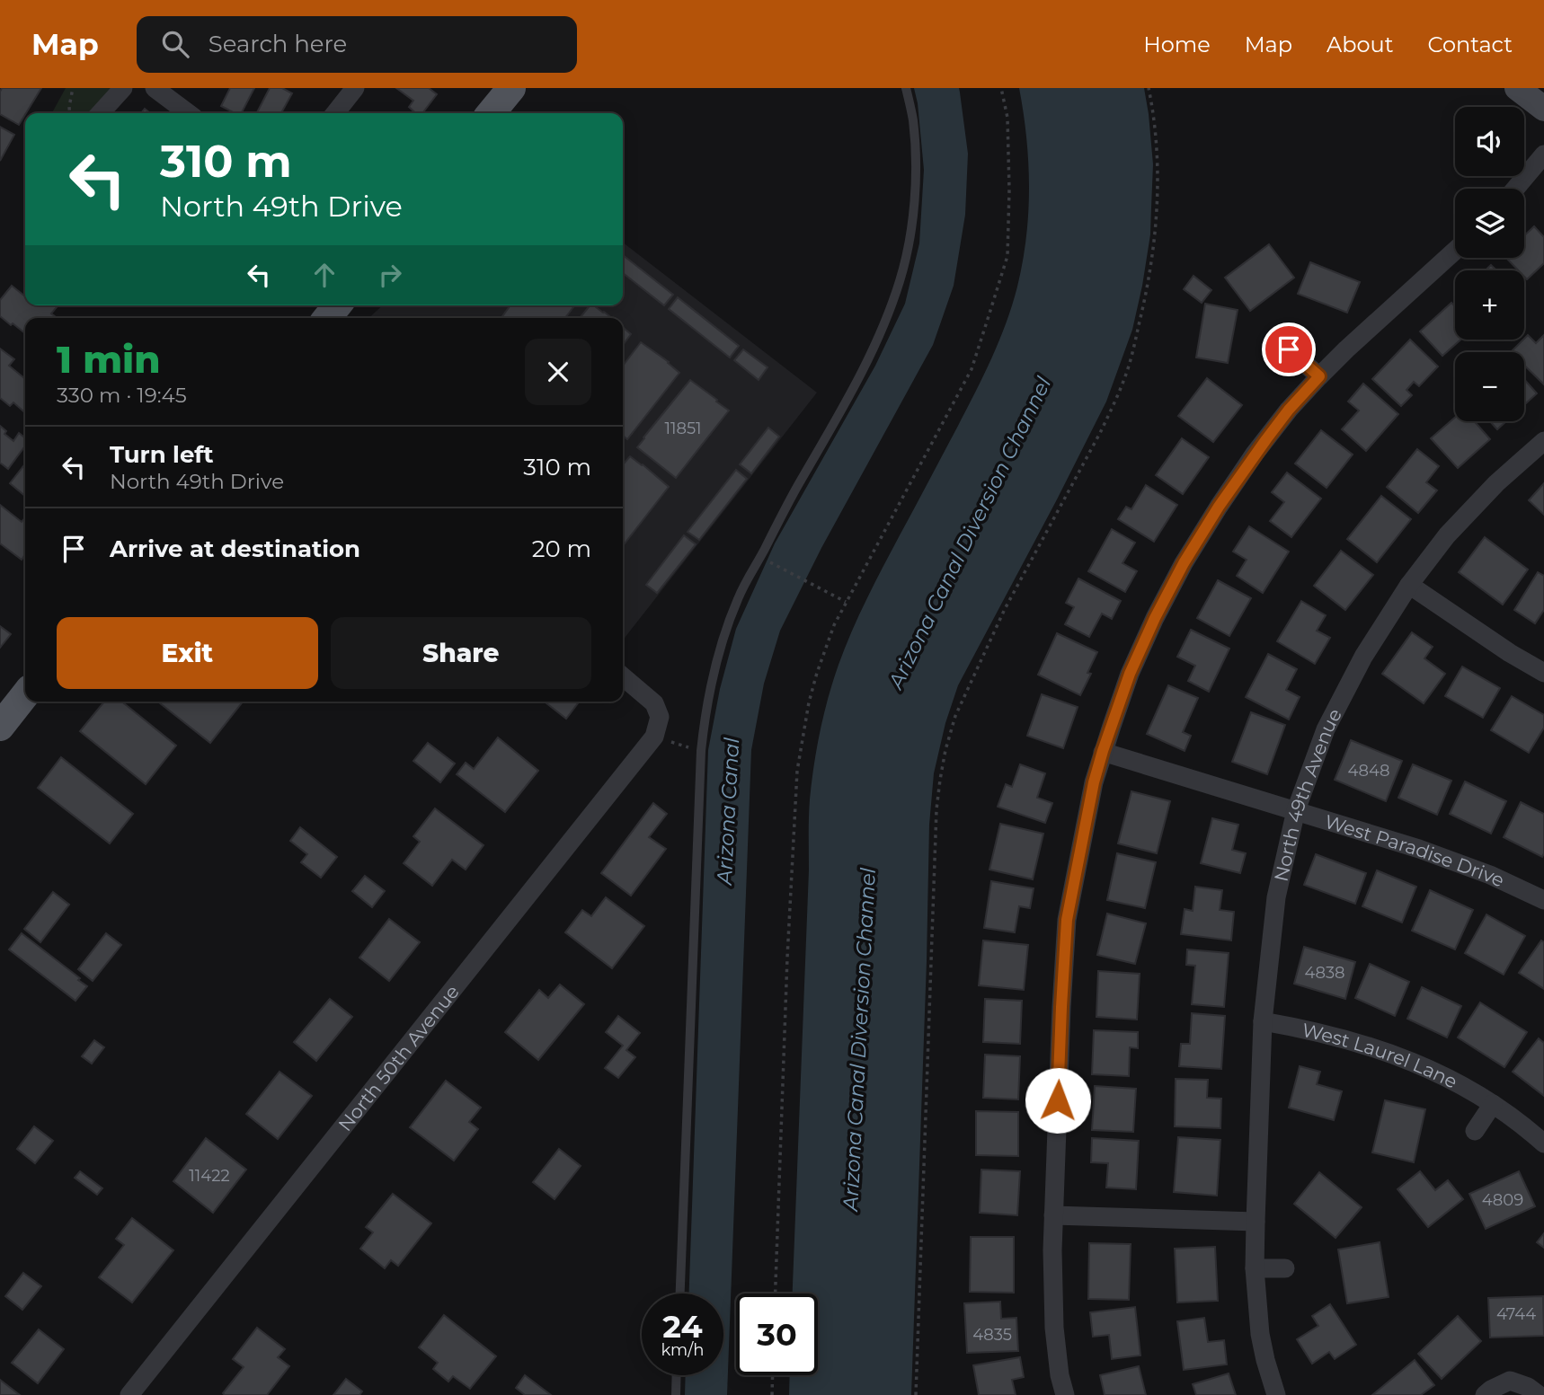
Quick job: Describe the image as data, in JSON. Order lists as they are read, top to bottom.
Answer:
{
  "streets": {
    "street": [
      "North 49th Avenue",
      "West Paradise Drive",
      "West Laurel Lane",
      "North 50th Avenue"
    ]
  },
  "crossings": [
    ["North 49th Avenue", "West Paradise Drive"],
    ["North 49th Avenue", "West Laurel Lane"]
  ],
  "water": ["Arizona Canal Diversion Channel", "Arizona Canal"],
  "house_numbers": [
    "11851",
    "4848",
    "4838",
    "11422",
    "4809",
    "4744",
    "4835"
  ],
  "page": {
    "header": "Map",
    "search": "Search here",
    "nav": [
      "Home",
      "Map",
      "About",
      "Contact"
    ],
    "map_buttons": ["+", "−"],
    "turn": ["310 m", "North 49th Drive"],
    "heading": ["1 min", "330 m · 19:45"],
    "list": [
      {
        "name": "Turn left",
        "note": "North 49th Drive",
        "value": "310 m"
      },
      {
        "name": "Arrive at destination",
        "value": "20 m"
      }
    ],
    "buttons": ["Exit", "Share"],
    "speed": "24 km/h",
    "limit": "30"
  }
}
